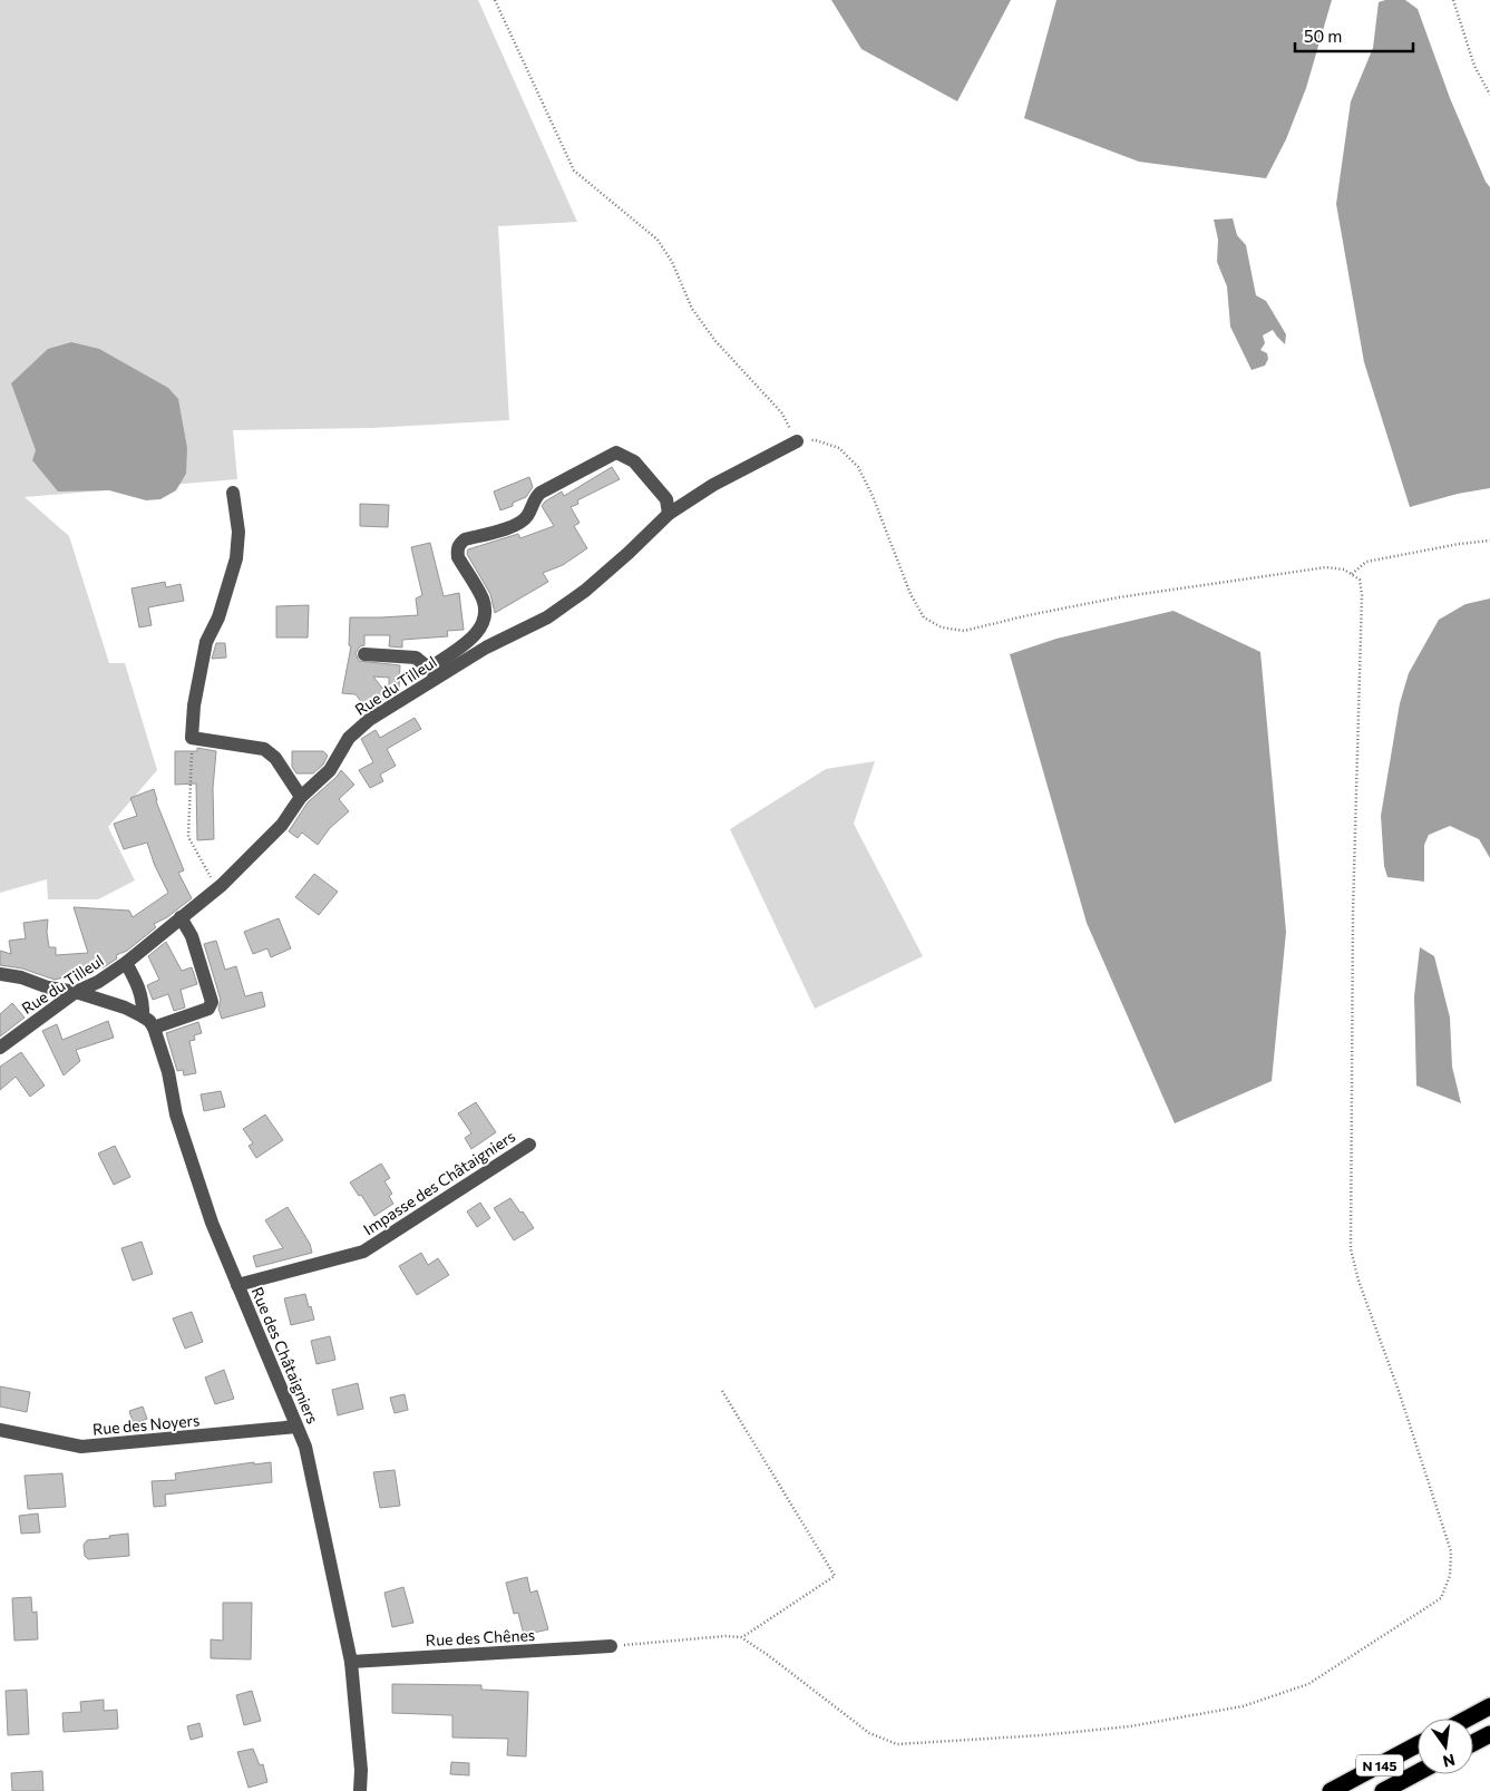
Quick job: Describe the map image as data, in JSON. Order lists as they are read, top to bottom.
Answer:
{
  "streets": {
    "highway": ["N 145"],
    "street": [
      "Rue du Tilleul",
      "Impasse des Châtaigniers",
      "Rue des Châtaigniers",
      "Rue des Noyers",
      "Rue des Chênes"
    ]
  },
  "crossings": [
    ["Rue du Tilleul", "Rue des Châtaigniers"],
    ["Impasse des Châtaigniers", "Rue des Châtaigniers"],
    ["Rue des Châtaigniers", "Rue des Noyers"],
    ["Rue des Châtaigniers", "Rue des Chênes"]
  ],
  "scale_bar": "50 m",
  "north": "bottom"
}
